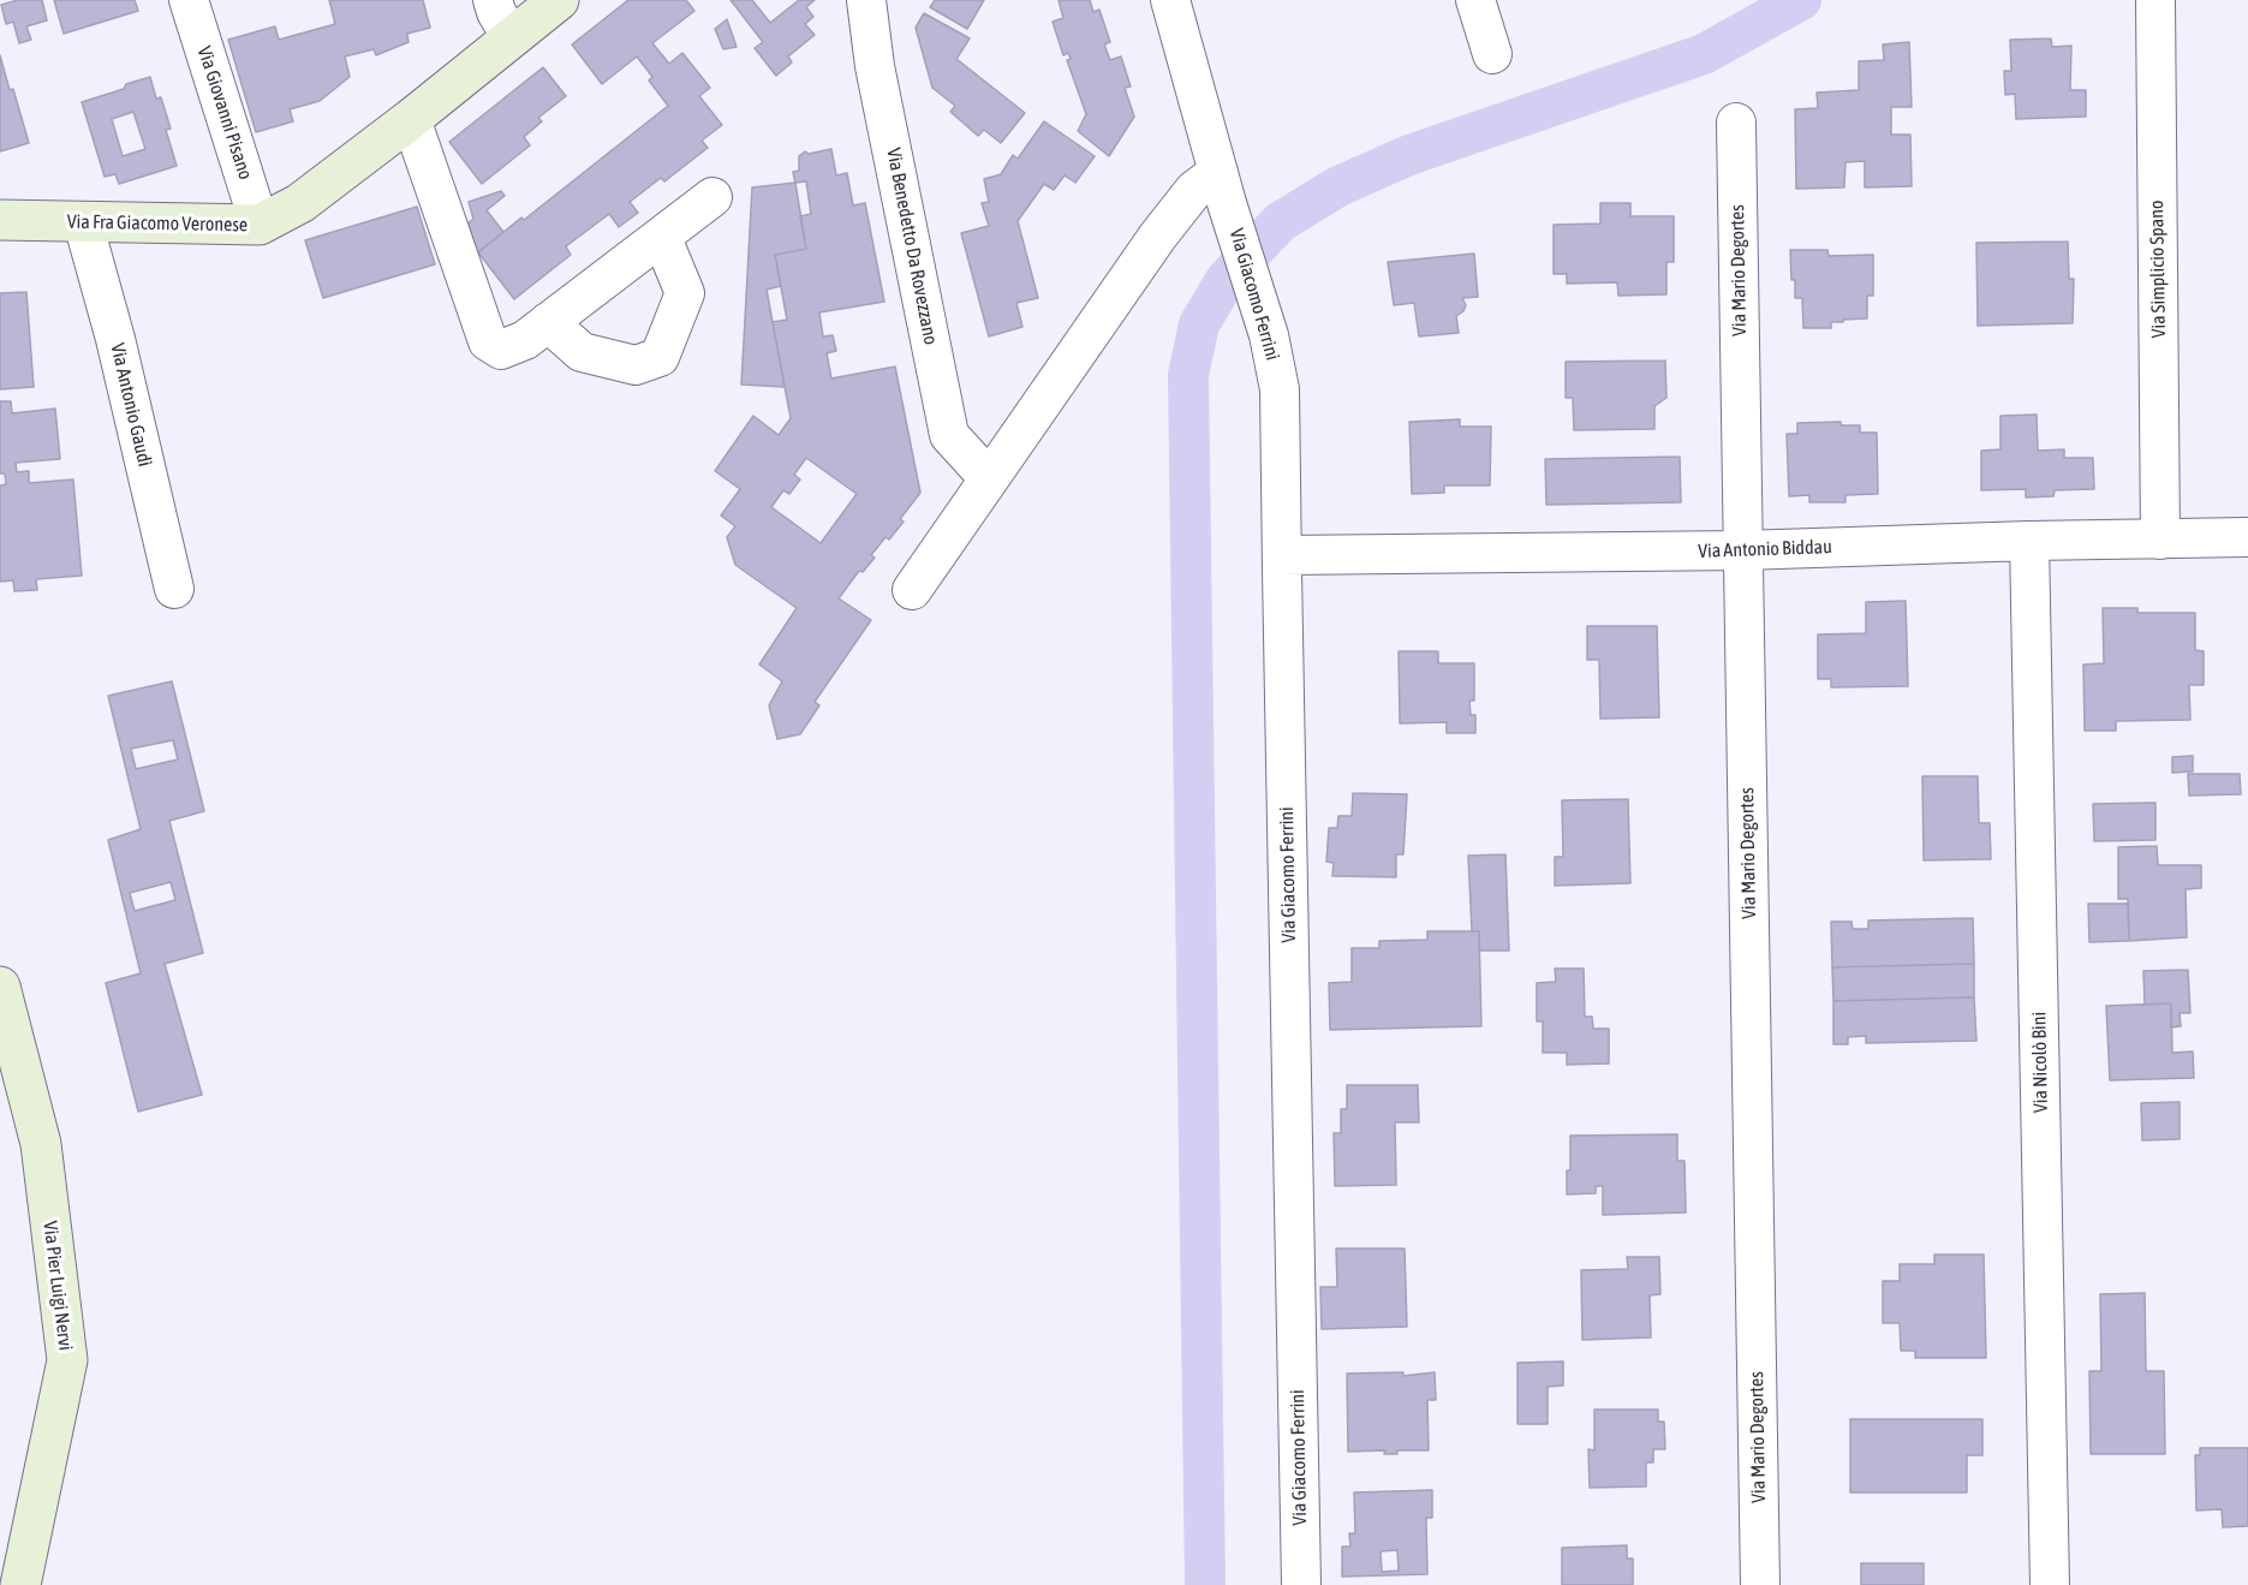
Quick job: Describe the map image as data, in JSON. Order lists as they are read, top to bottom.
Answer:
{
  "streets": {
    "street": [
      "Via Giovanni Pisano",
      "Via Fra Giacomo Veronese",
      "Via Benedetto Da Rovezzano",
      "Via Simplicio Spano",
      "Via Mario Degortes",
      "Via Giacomo Ferrini",
      "Via Antonio Gaudì",
      "Via Antonio Biddau",
      "Via Nicolò Bini",
      "Via Pier Luigi Nervi"
    ]
  },
  "crossings": [
    ["Via Giovanni Pisano", "Via Fra Giacomo Veronese"],
    ["Via Fra Giacomo Veronese", "Via Antonio Gaudì"],
    ["Via Simplicio Spano", "Via Antonio Biddau"],
    ["Via Mario Degortes", "Via Antonio Biddau"],
    ["Via Giacomo Ferrini", "Via Antonio Biddau"],
    ["Via Antonio Biddau", "Via Nicolò Bini"]
  ]
}
